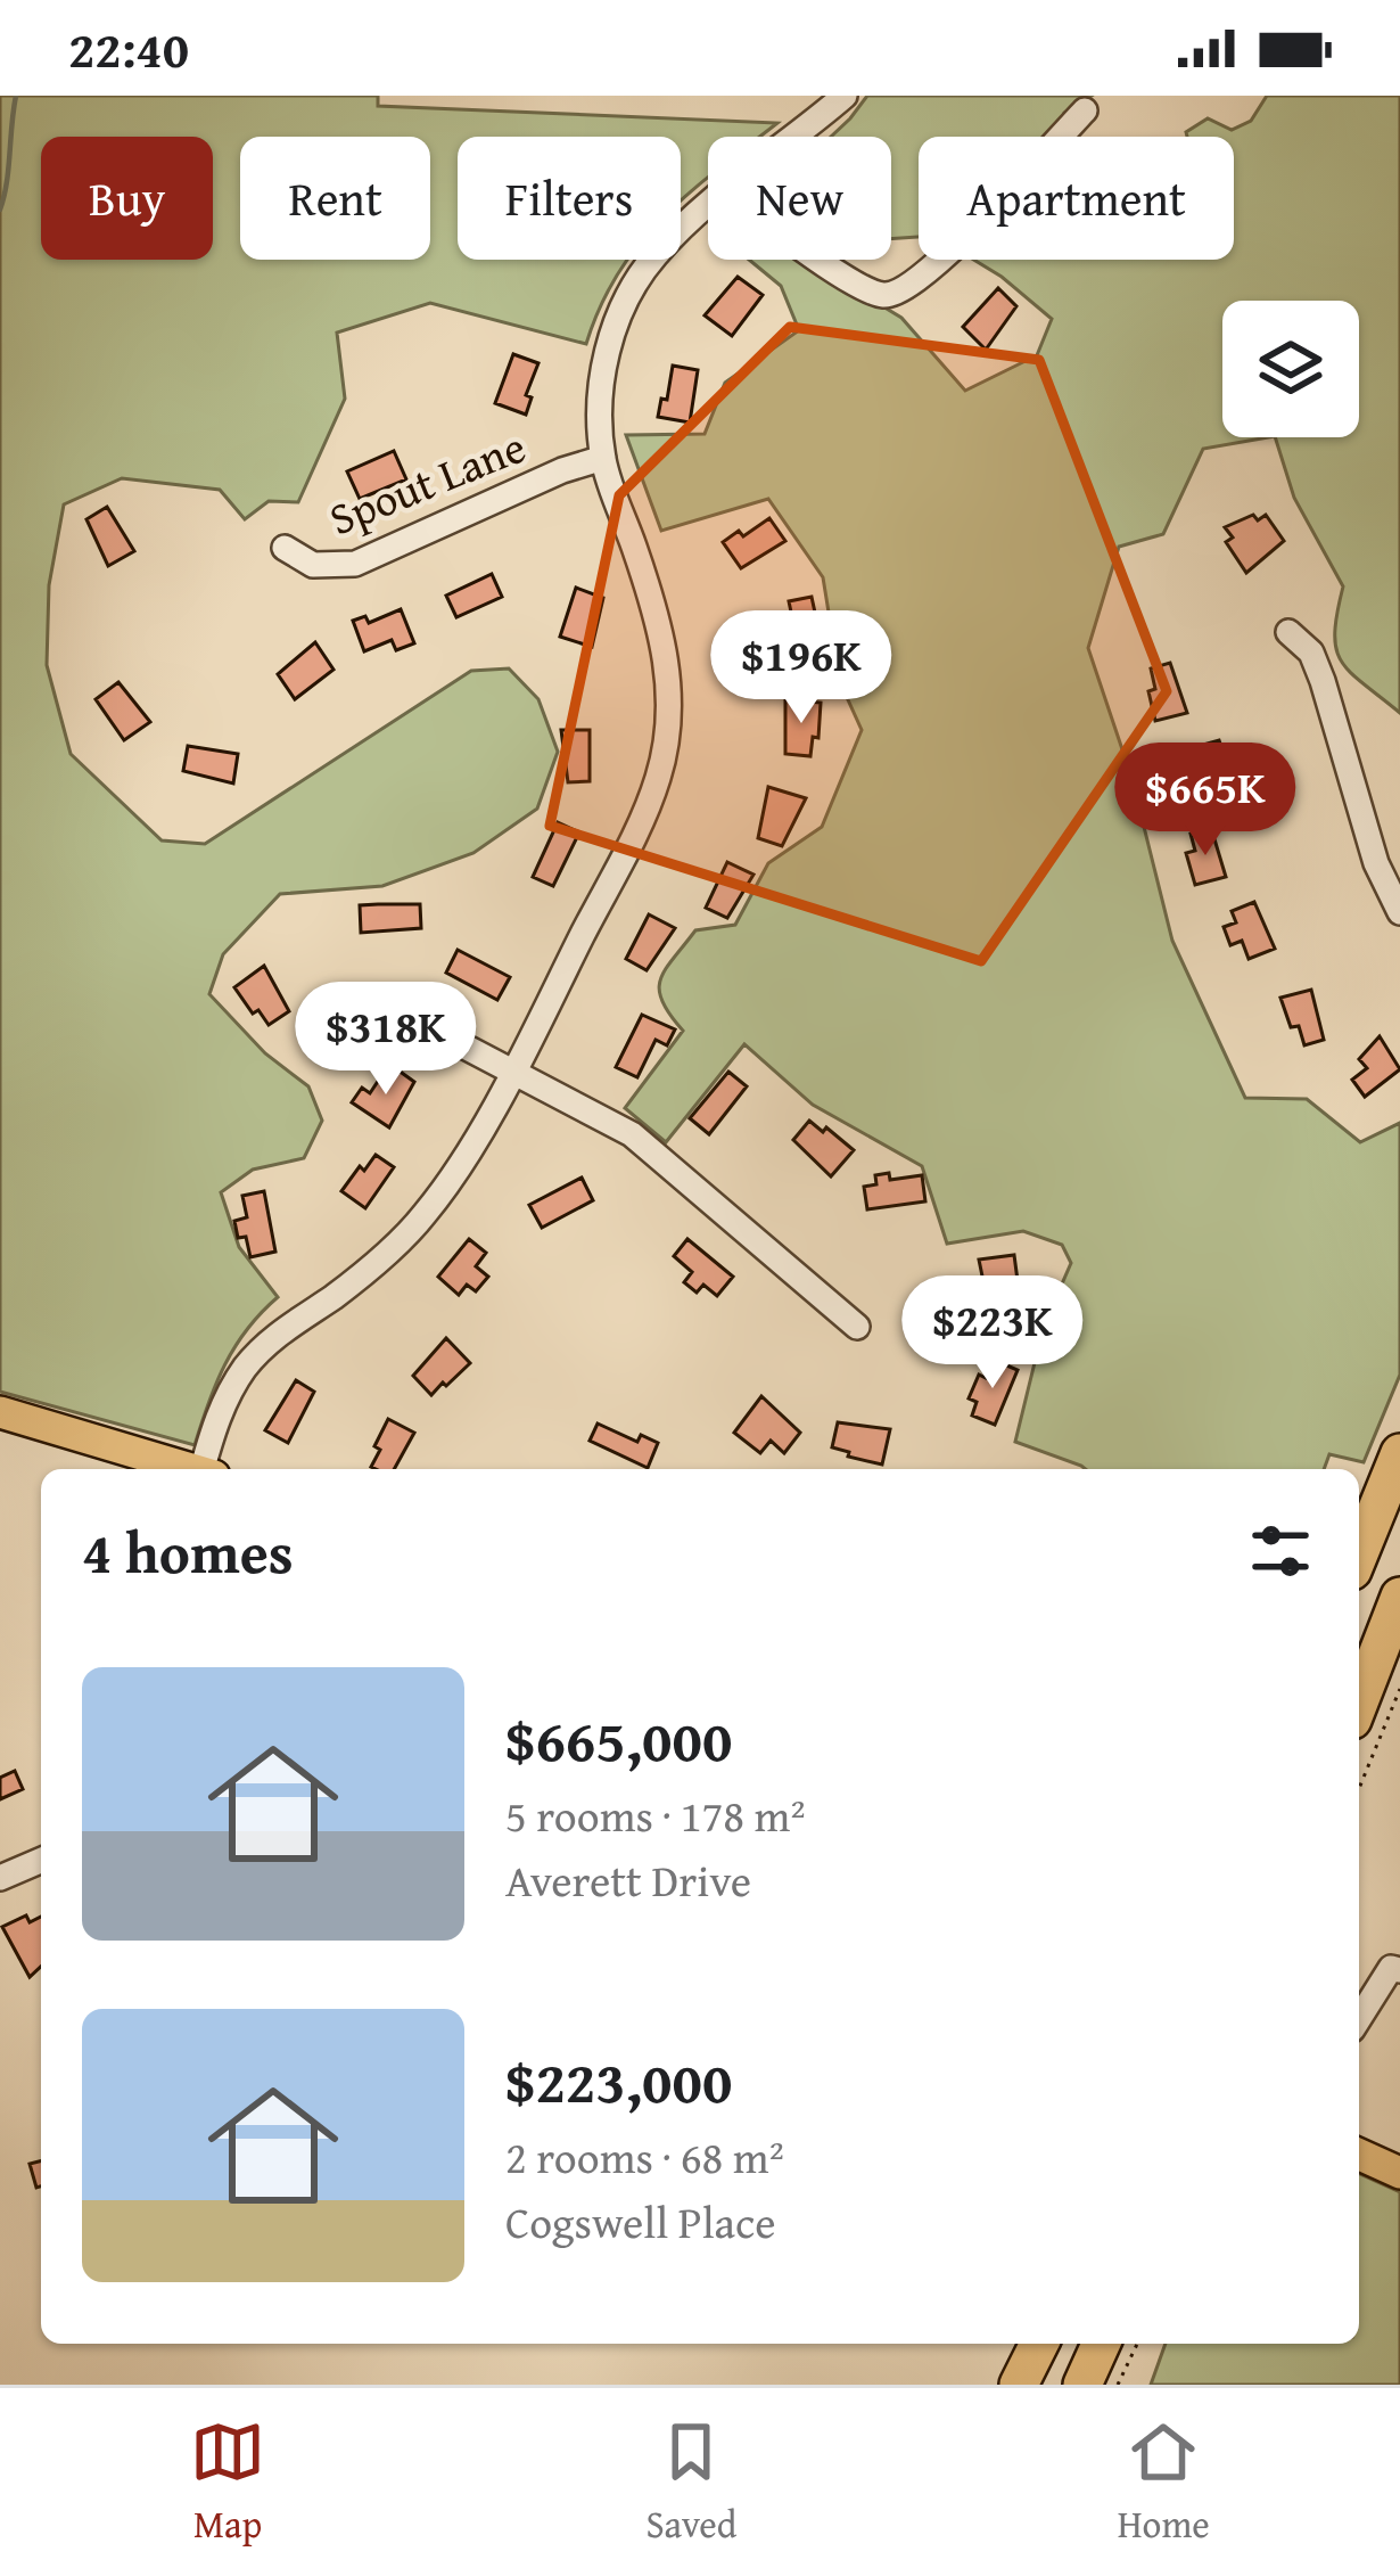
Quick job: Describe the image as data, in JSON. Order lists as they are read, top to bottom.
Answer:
{
  "streets": {
    "street": ["Spout Lane"]
  },
  "page": {
    "status": "22:40",
    "chip": [
      "Buy",
      "Rent",
      "Filters",
      "New",
      "Apartment"
    ],
    "price": [
      "$196K",
      "$665K",
      "$318K",
      "$223K"
    ],
    "heading": "4 homes",
    "list": [
      {
        "name": "$665,000",
        "note": "5 rooms · 178 m² · Averett Drive"
      },
      {
        "name": "$223,000",
        "note": "2 rooms · 68 m² · Cogswell Place"
      }
    ],
    "tabs": ["Map", "Saved", "Home"]
  }
}
